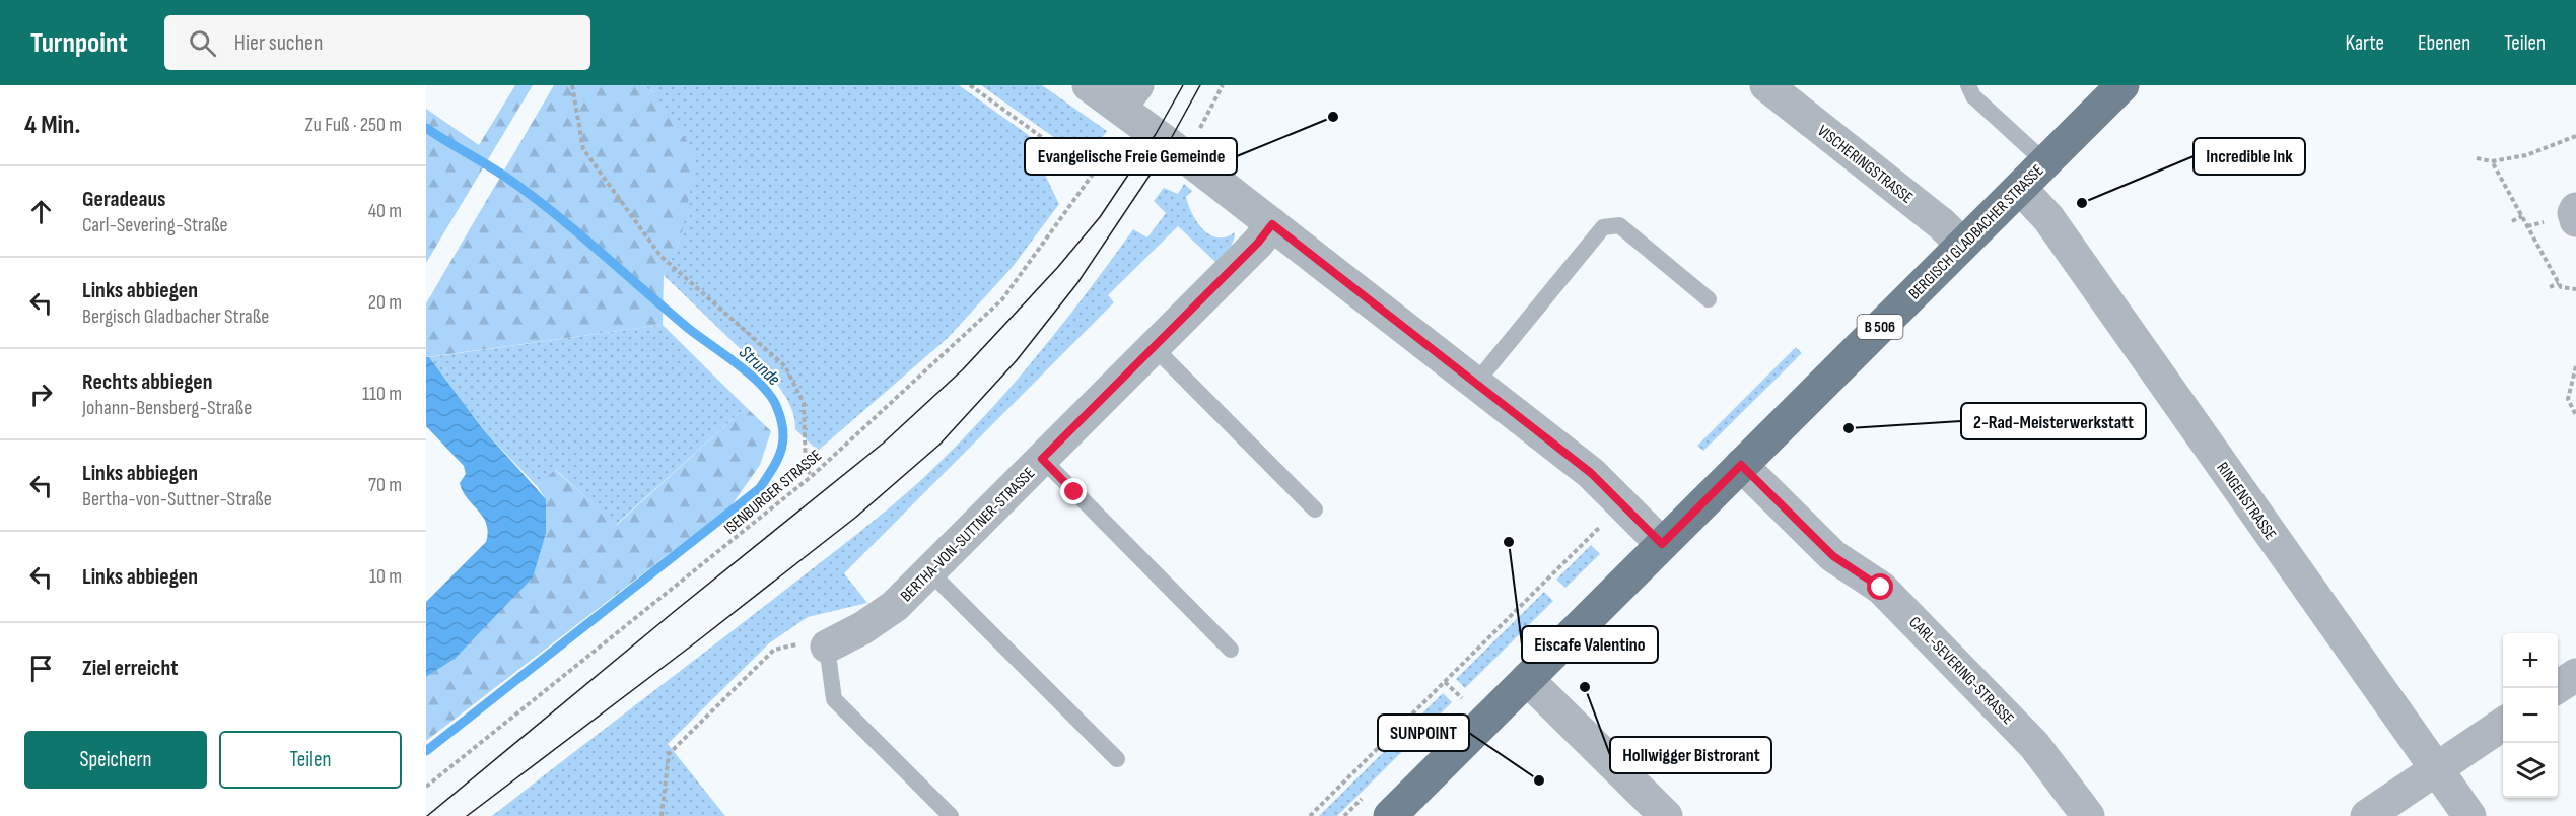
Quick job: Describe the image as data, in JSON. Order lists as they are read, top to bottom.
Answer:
{
  "streets": {
    "main road": ["BERGISCH GLADBACHER STRASSE", "B 506"],
    "street": [
      "VISCHERINGSTRASSE",
      "RINGENSTRASSE",
      "BERTHA-VON-SUTTNER-STRASSE",
      "CARL-SEVERING-STRASSE"
    ],
    "path": ["ISENBURGER STRASSE"]
  },
  "crossings": [
    ["VISCHERINGSTRASSE", "BERGISCH GLADBACHER STRASSE"],
    ["BERGISCH GLADBACHER STRASSE", "RINGENSTRASSE"],
    ["BERGISCH GLADBACHER STRASSE", "CARL-SEVERING-STRASSE"]
  ],
  "water": ["Strunde"],
  "places": [
    "Evangelische Freie Gemeinde",
    "Incredible Ink",
    "2-Rad-Meisterwerkstatt",
    "Eiscafe Valentino",
    "Hollwigger Bistrorant",
    "SUNPOINT"
  ],
  "page": {
    "header": "Turnpoint",
    "search": "Hier suchen",
    "nav": ["Karte", "Ebenen", "Teilen"],
    "heading": ["4 Min.", "Zu Fuß · 250 m"],
    "list": [
      ["Geradeaus", "Carl-Severing-Straße", "40 m"],
      ["Links abbiegen", "Bergisch Gladbacher Straße", "20 m"],
      ["Rechts abbiegen", "Johann-Bensberg-Straße", "110 m"],
      ["Links abbiegen", "Bertha-von-Suttner-Straße", "70 m"],
      ["Links abbiegen", "10 m"],
      "Ziel erreicht"
    ],
    "map_buttons": ["+", "−"],
    "buttons": ["Speichern", "Teilen"]
  }
}
